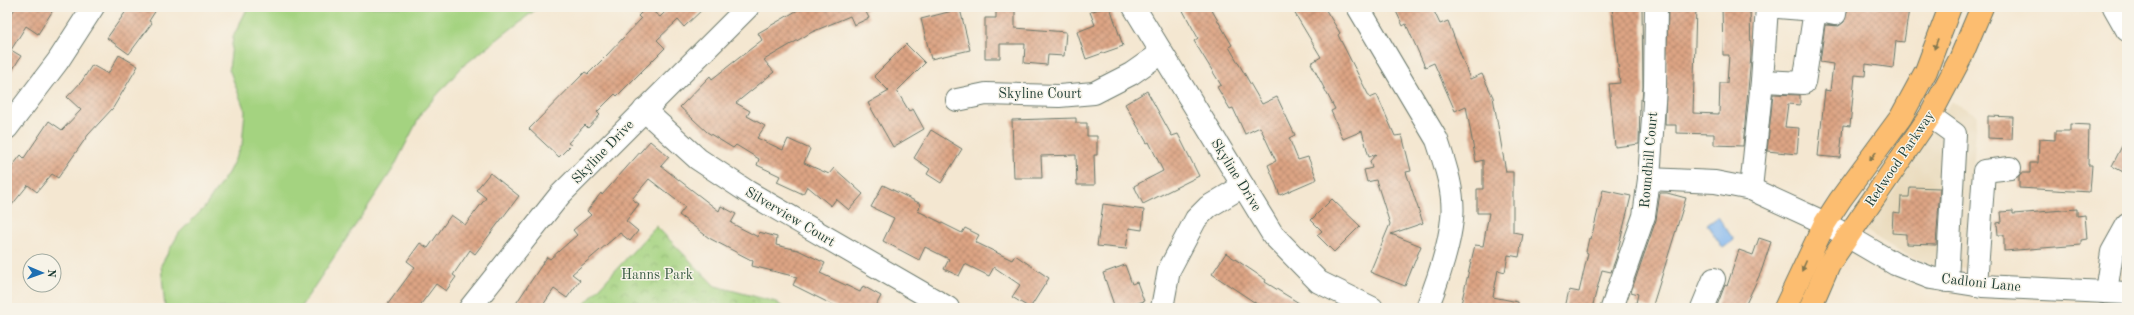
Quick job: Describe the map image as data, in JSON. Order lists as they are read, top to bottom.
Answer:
{
  "streets": {
    "main road": ["Redwood Parkway"],
    "street": [
      "Skyline Court",
      "Skyline Drive",
      "Roundhill Court",
      "Silverview Court",
      "Cadloni Lane"
    ]
  },
  "crossings": [
    ["Skyline Court", "Skyline Drive"],
    ["Skyline Drive", "Silverview Court"],
    ["Redwood Parkway", "Cadloni Lane"],
    ["Roundhill Court", "Cadloni Lane"]
  ],
  "parks": ["Hanns Park"],
  "north": "right"
}
